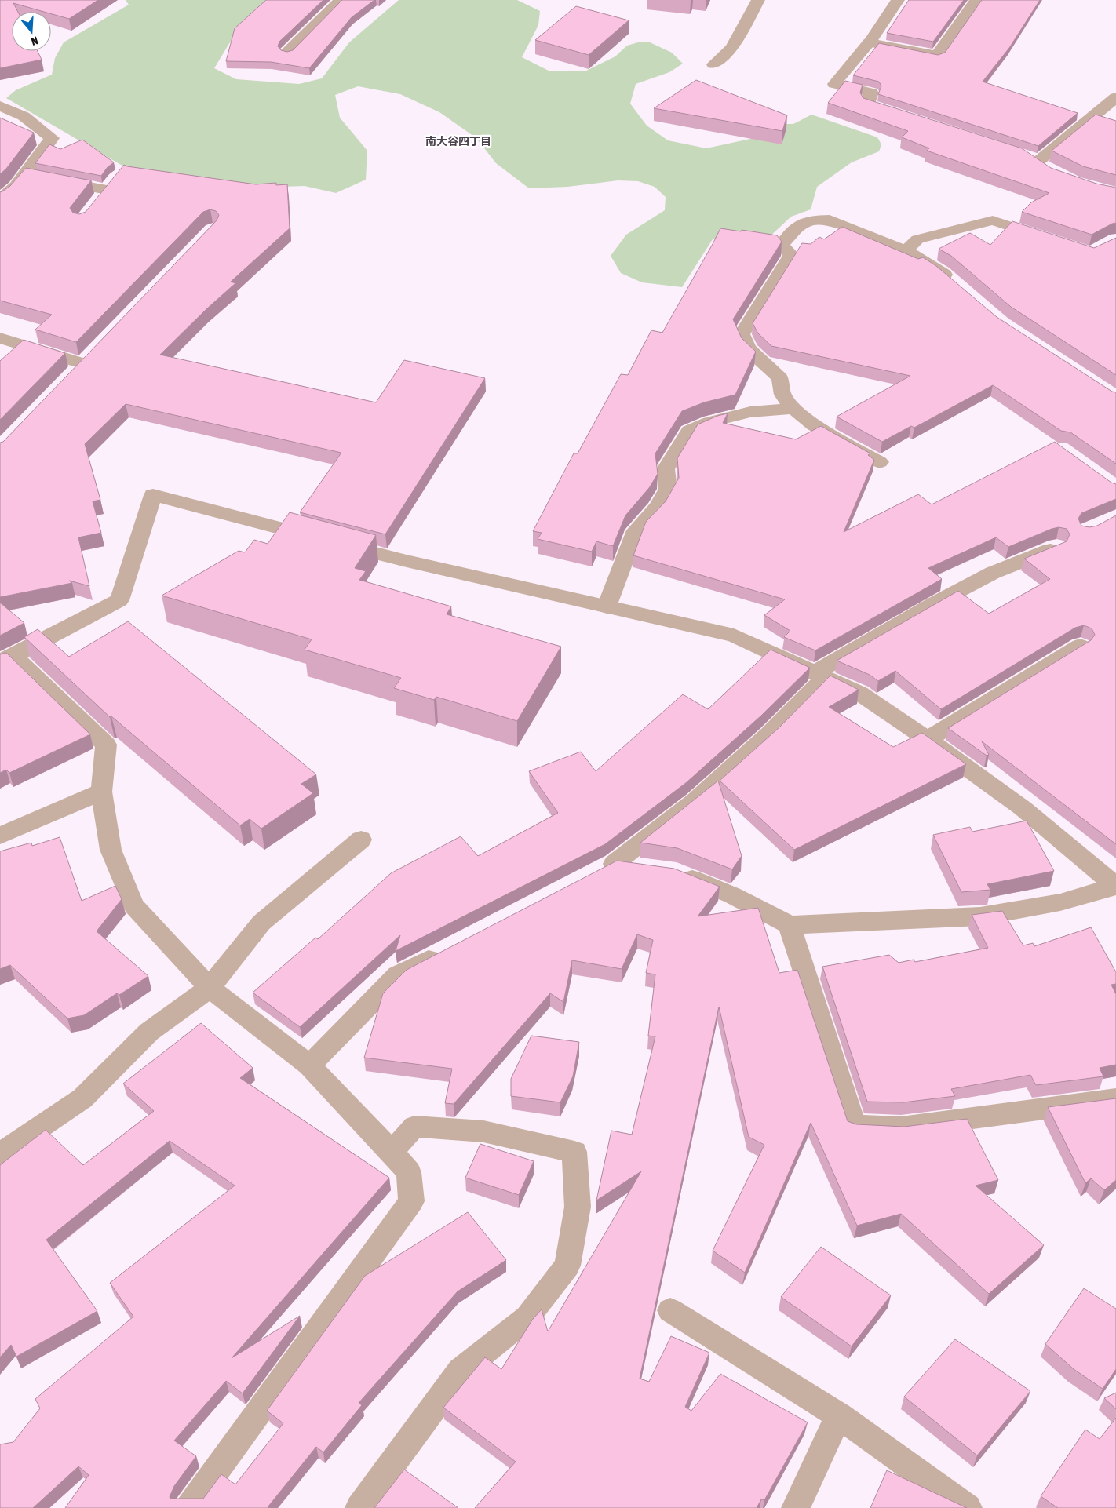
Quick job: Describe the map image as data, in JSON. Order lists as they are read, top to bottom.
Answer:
{
  "districts": ["南大谷四丁目"],
  "north": "bottom"
}
